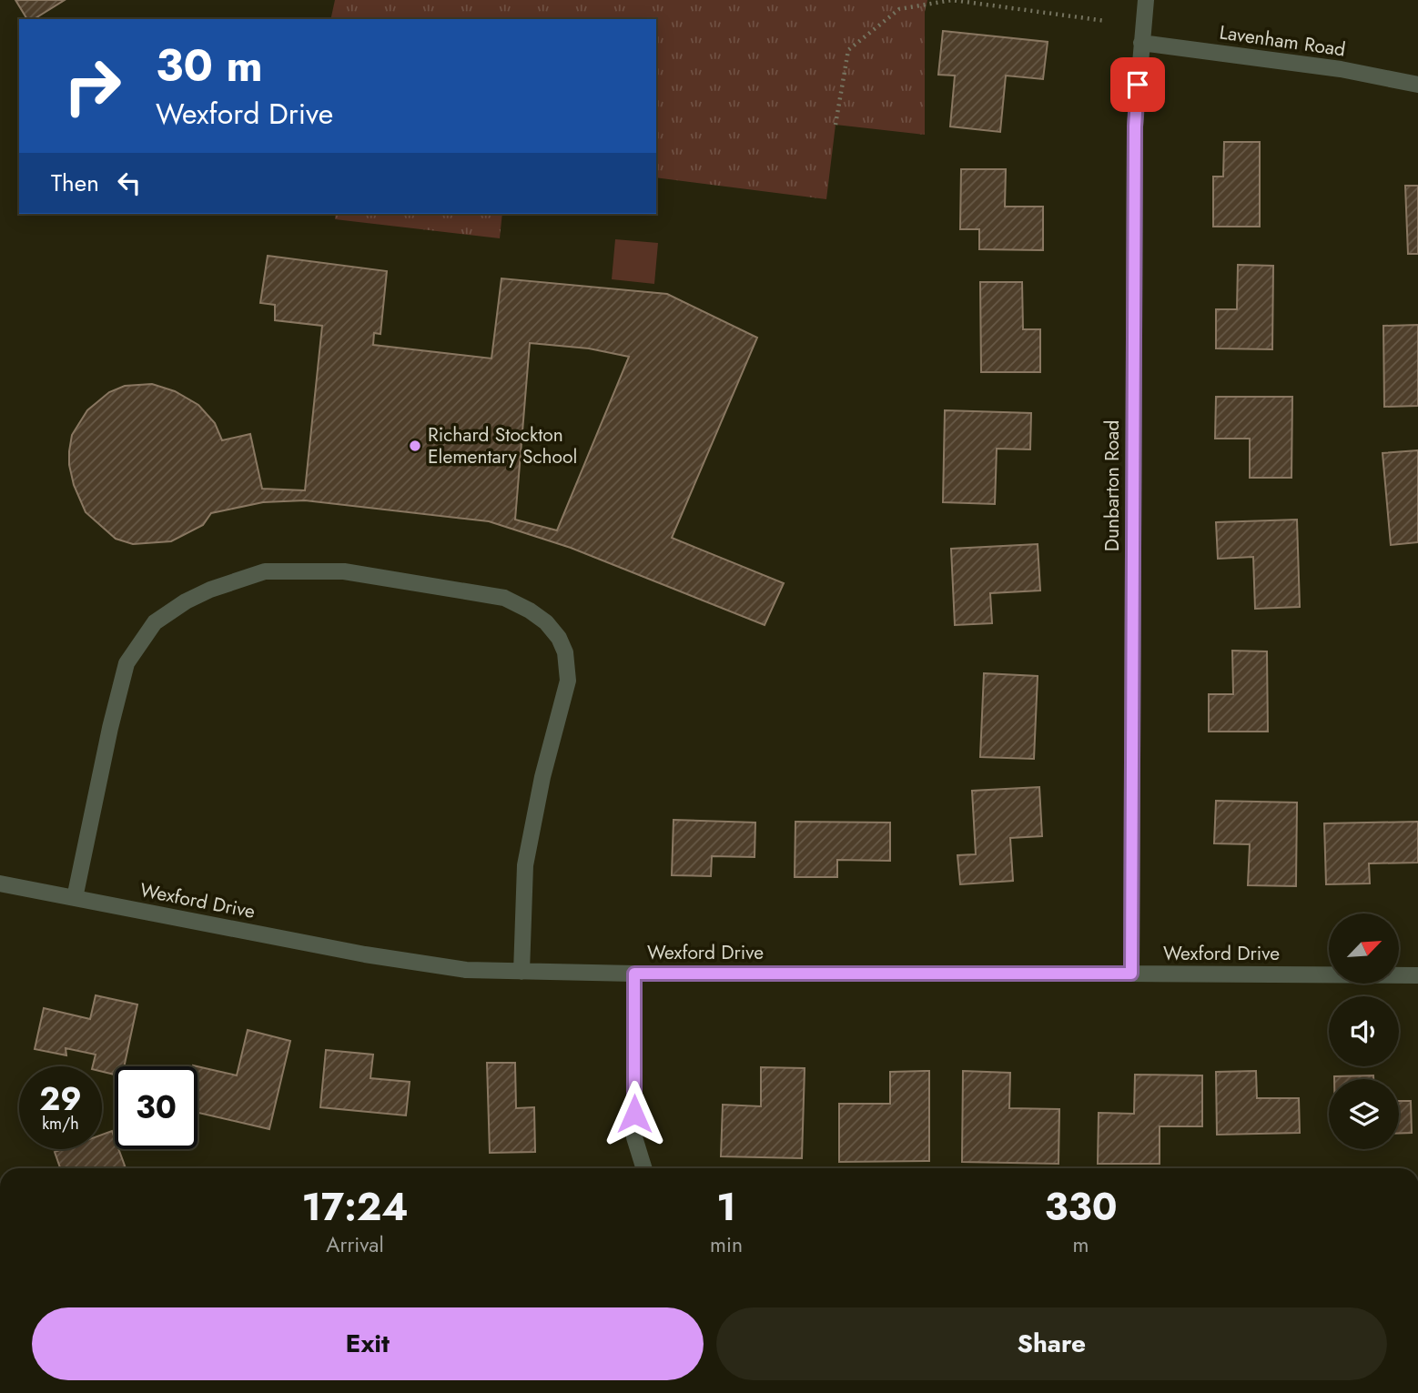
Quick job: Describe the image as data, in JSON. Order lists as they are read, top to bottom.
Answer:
{
  "streets": {
    "street": ["Lavenham Road", "Dunbarton Road", "Wexford Drive"]
  },
  "crossings": [
    ["Lavenham Road", "Dunbarton Road"],
    ["Dunbarton Road", "Wexford Drive"]
  ],
  "places": ["Richard Stockton Elementary School"],
  "north": "top right",
  "page": {
    "turn": ["30 m", "Wexford Drive"],
    "then": "Then",
    "speed": "29 km/h",
    "limit": "30",
    "eta": [
      "17:24",
      "Arrival",
      "1",
      "min",
      "330",
      "m"
    ],
    "buttons": ["Exit", "Share"]
  }
}
